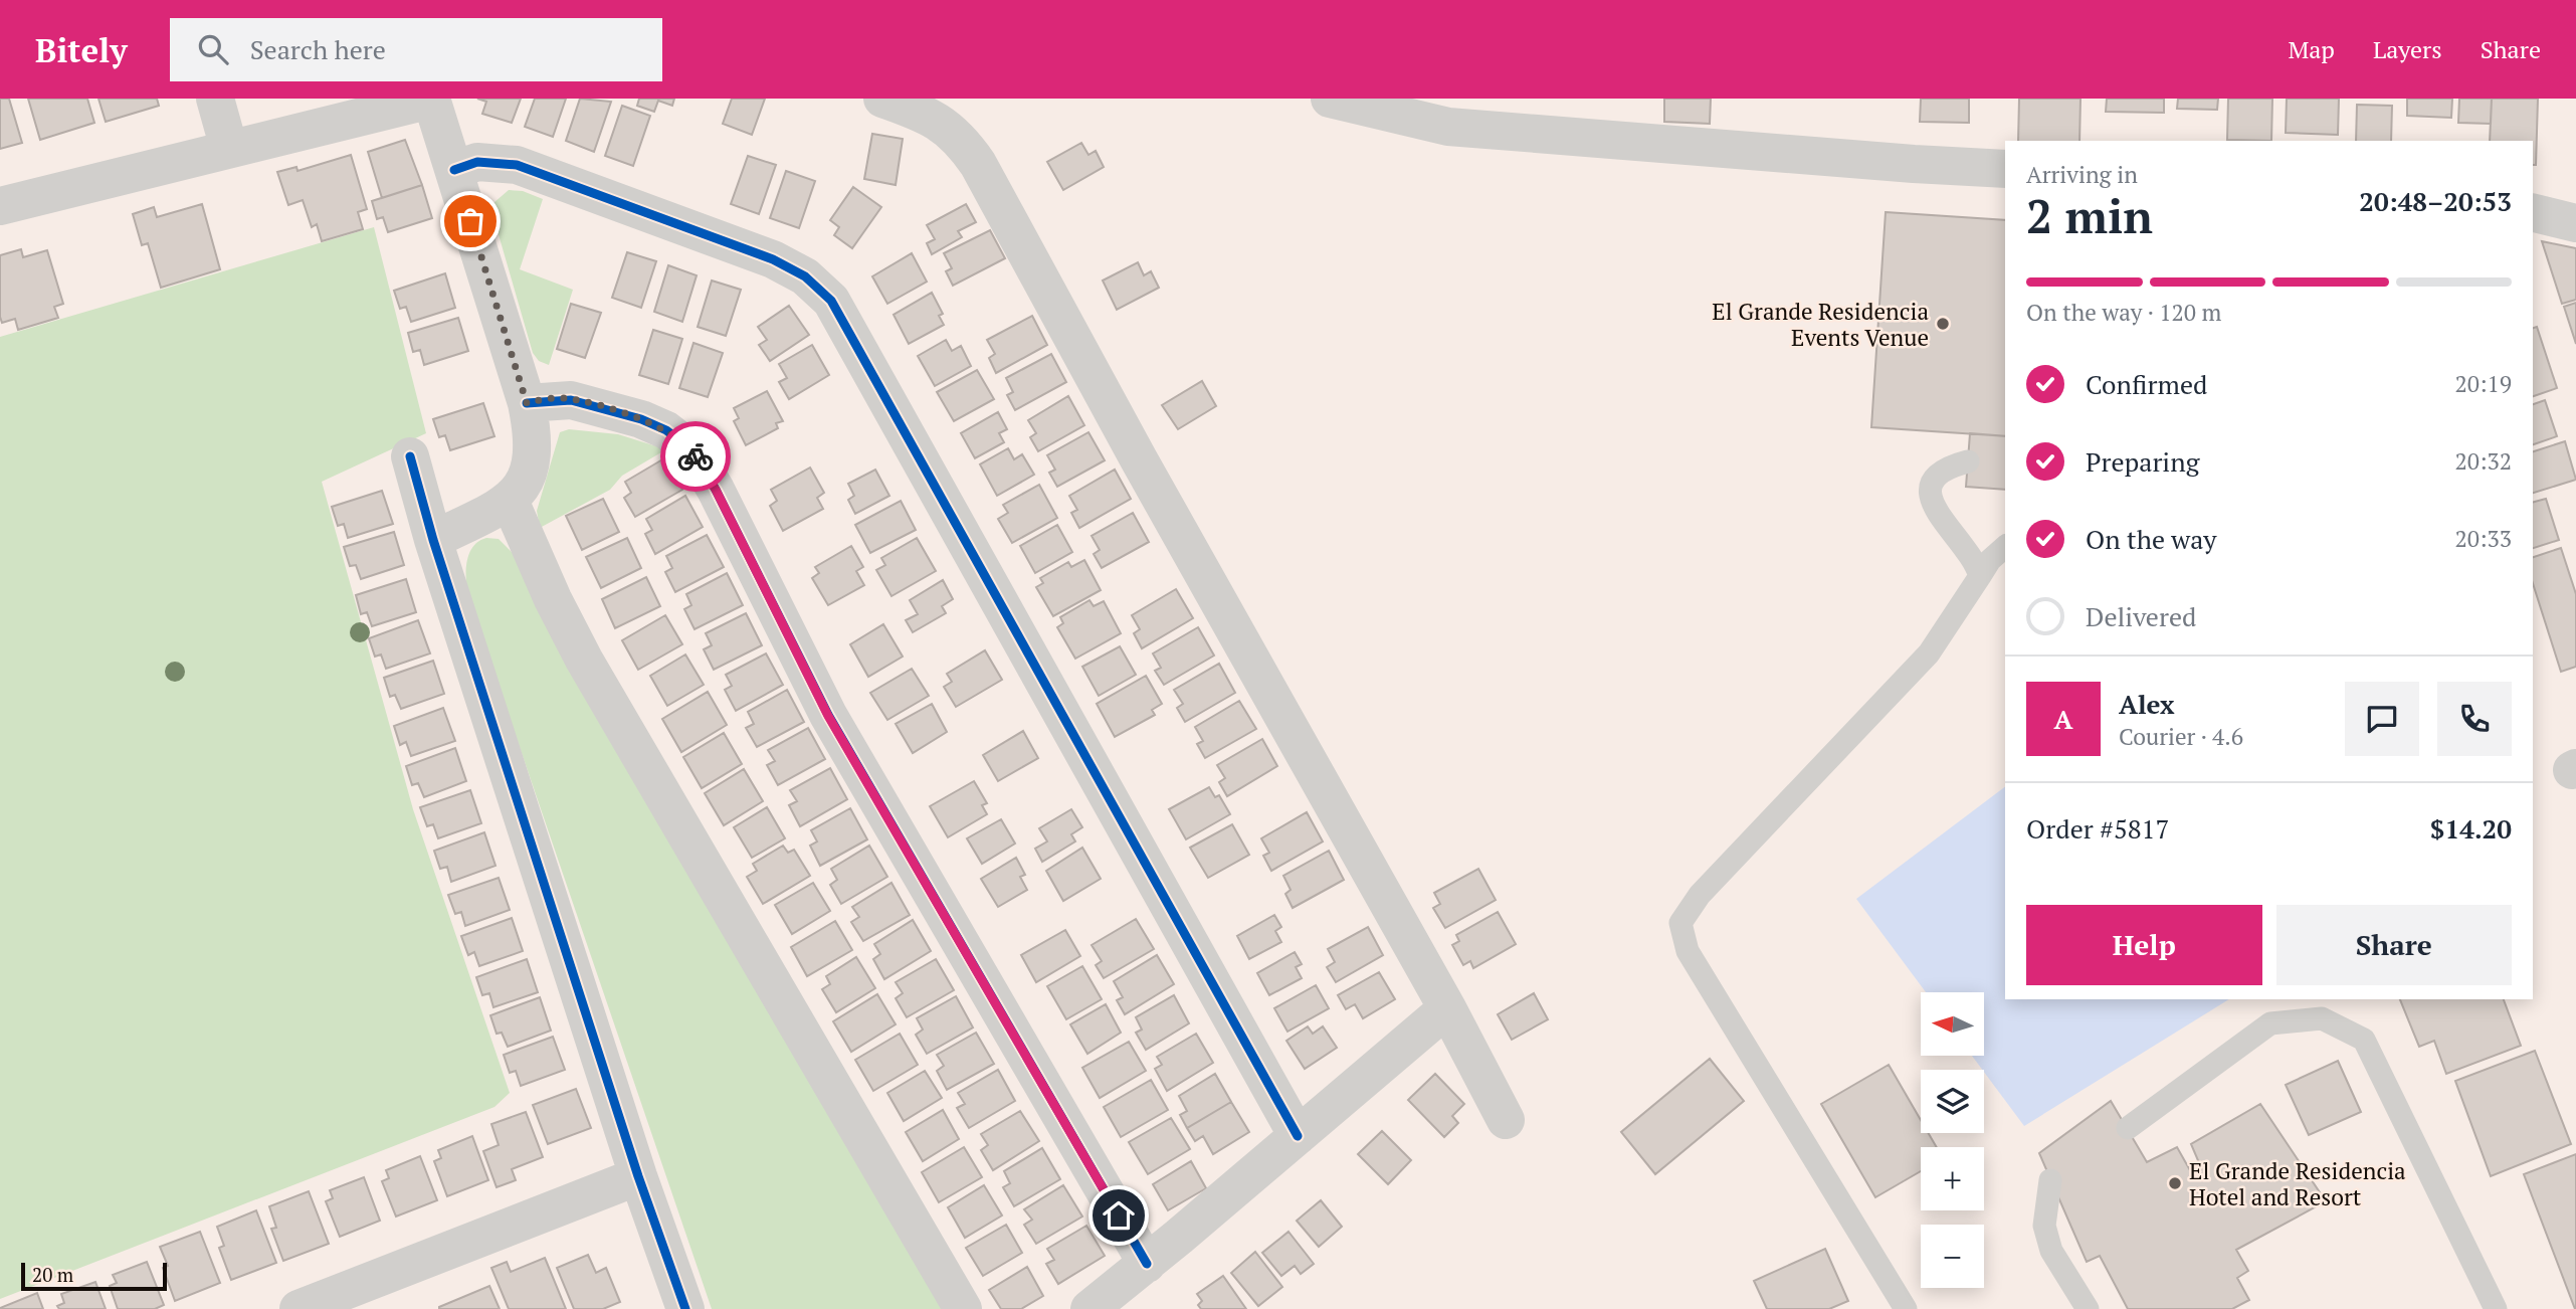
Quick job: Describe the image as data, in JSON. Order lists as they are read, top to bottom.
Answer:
{
  "places": ["El Grande Residencia Events Venue", "El Grande Residencia Hotel and Resort"],
  "scale_bar": "20 m",
  "north": "left",
  "page": {
    "header": "Bitely",
    "search": "Search here",
    "nav": ["Map", "Layers", "Share"],
    "heading": ["2 min", "Arriving in", "20:48–20:53"],
    "panel": [
      "Alex",
      "Courier · 4.6",
      "Order #5817",
      "$14.20"
    ],
    "bar": "On the way · 120 m",
    "list": [
      ["Confirmed", "20:19"],
      ["Preparing", "20:32"],
      ["On the way", "20:33"],
      "Delivered"
    ],
    "round": "A",
    "buttons": ["Help", "Share"],
    "map_buttons": ["+", "−"],
    "scale": "20 m"
  }
}
